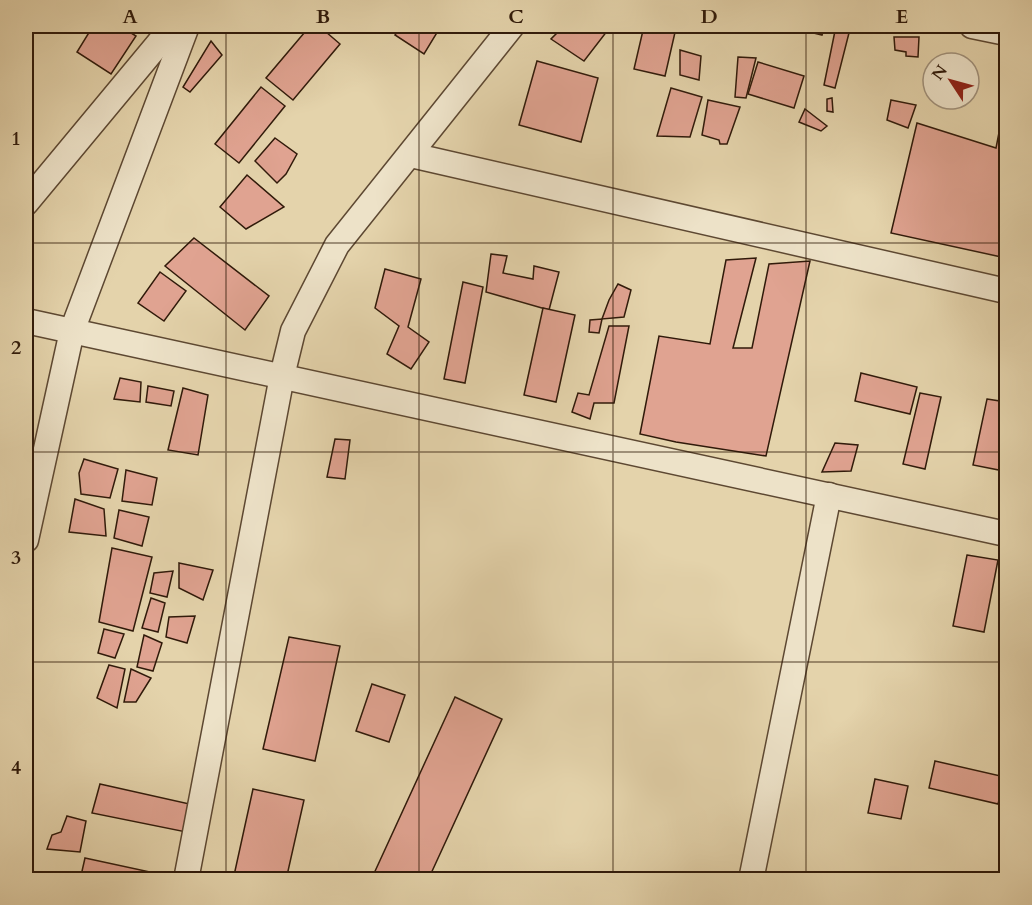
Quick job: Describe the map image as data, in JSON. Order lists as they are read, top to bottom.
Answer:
{
  "north": "top left",
  "grid": {
    "columns": [
      "A",
      "B",
      "C",
      "D",
      "E"
    ],
    "rows": [
      "1",
      "2",
      "3",
      "4"
    ]
  }
}
